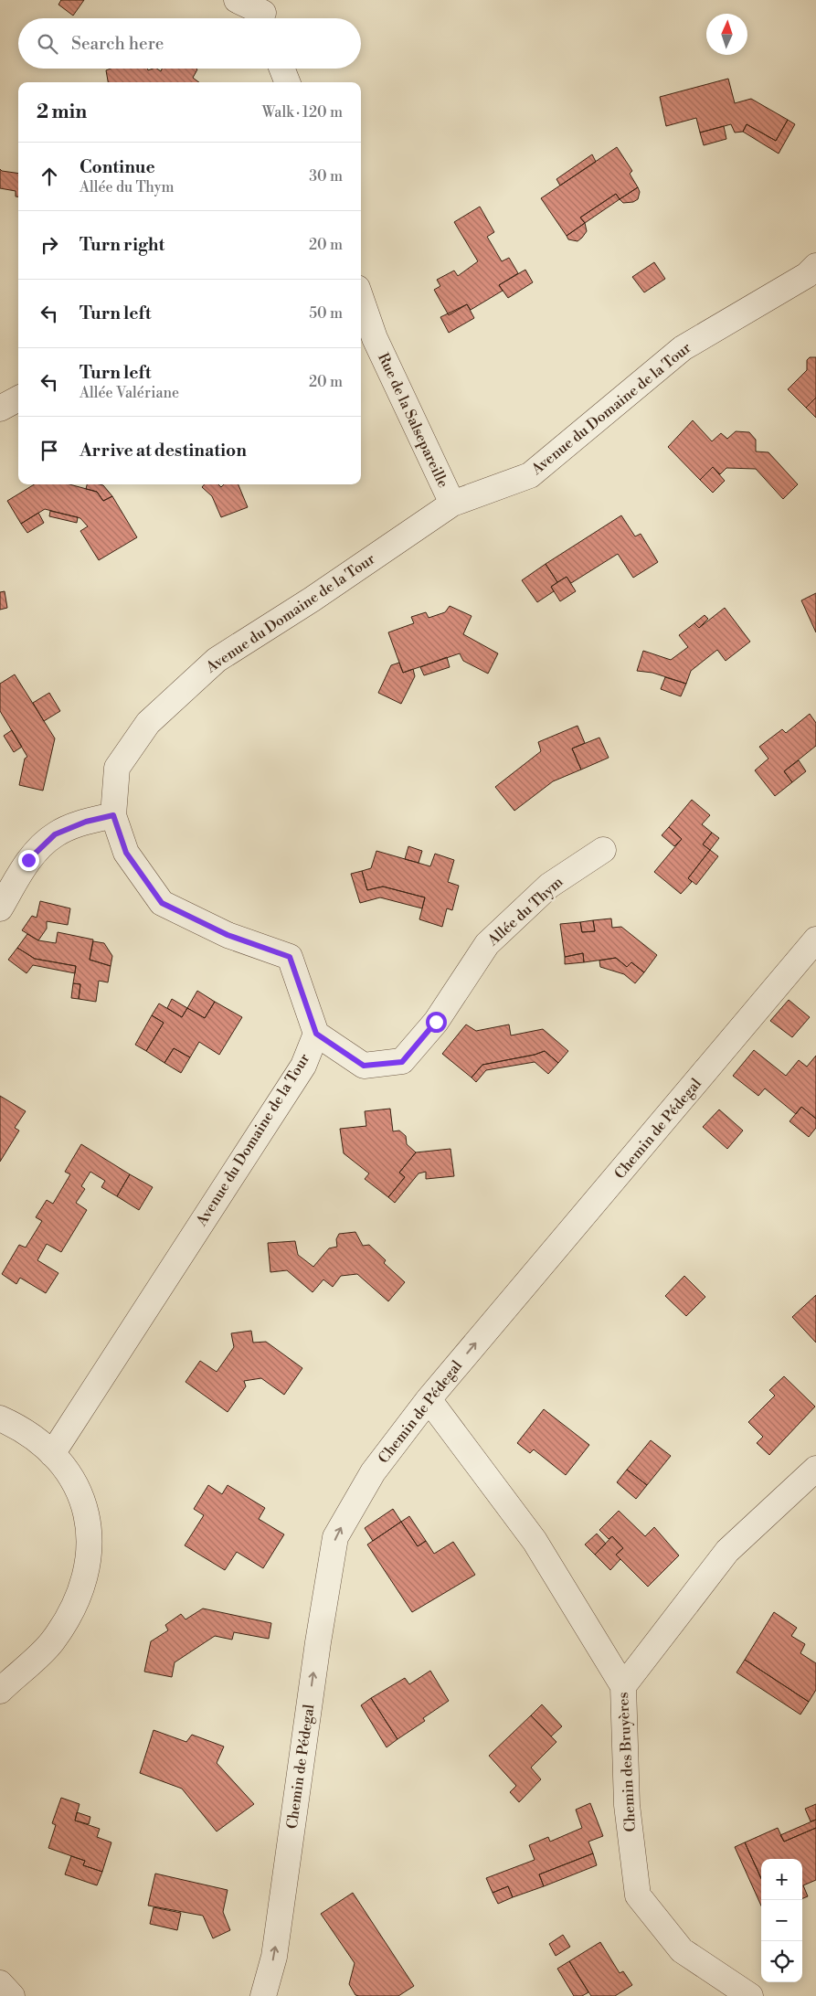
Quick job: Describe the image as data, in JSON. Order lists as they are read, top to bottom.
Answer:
{
  "streets": {
    "street": [
      "Avenue du Domaine de la Tour",
      "Rue de la Salsepareille",
      "Allée du Thym",
      "Chemin de Pédegal",
      "Chemin des Bruyères"
    ]
  },
  "crossings": [
    ["Avenue du Domaine de la Tour", "Rue de la Salsepareille"],
    ["Avenue du Domaine de la Tour", "Allée du Thym"],
    ["Chemin de Pédegal", "Chemin des Bruyères"]
  ],
  "one_way": ["Chemin de Pédegal"],
  "north": "top",
  "page": {
    "search": "Search here",
    "heading": ["2 min", "Walk · 120 m"],
    "list": [
      ["Continue", "Allée du Thym", "30 m"],
      ["Turn right", "20 m"],
      ["Turn left", "50 m"],
      ["Turn left", "Allée Valériane", "20 m"],
      "Arrive at destination"
    ],
    "map_buttons": ["+", "−"]
  }
}
